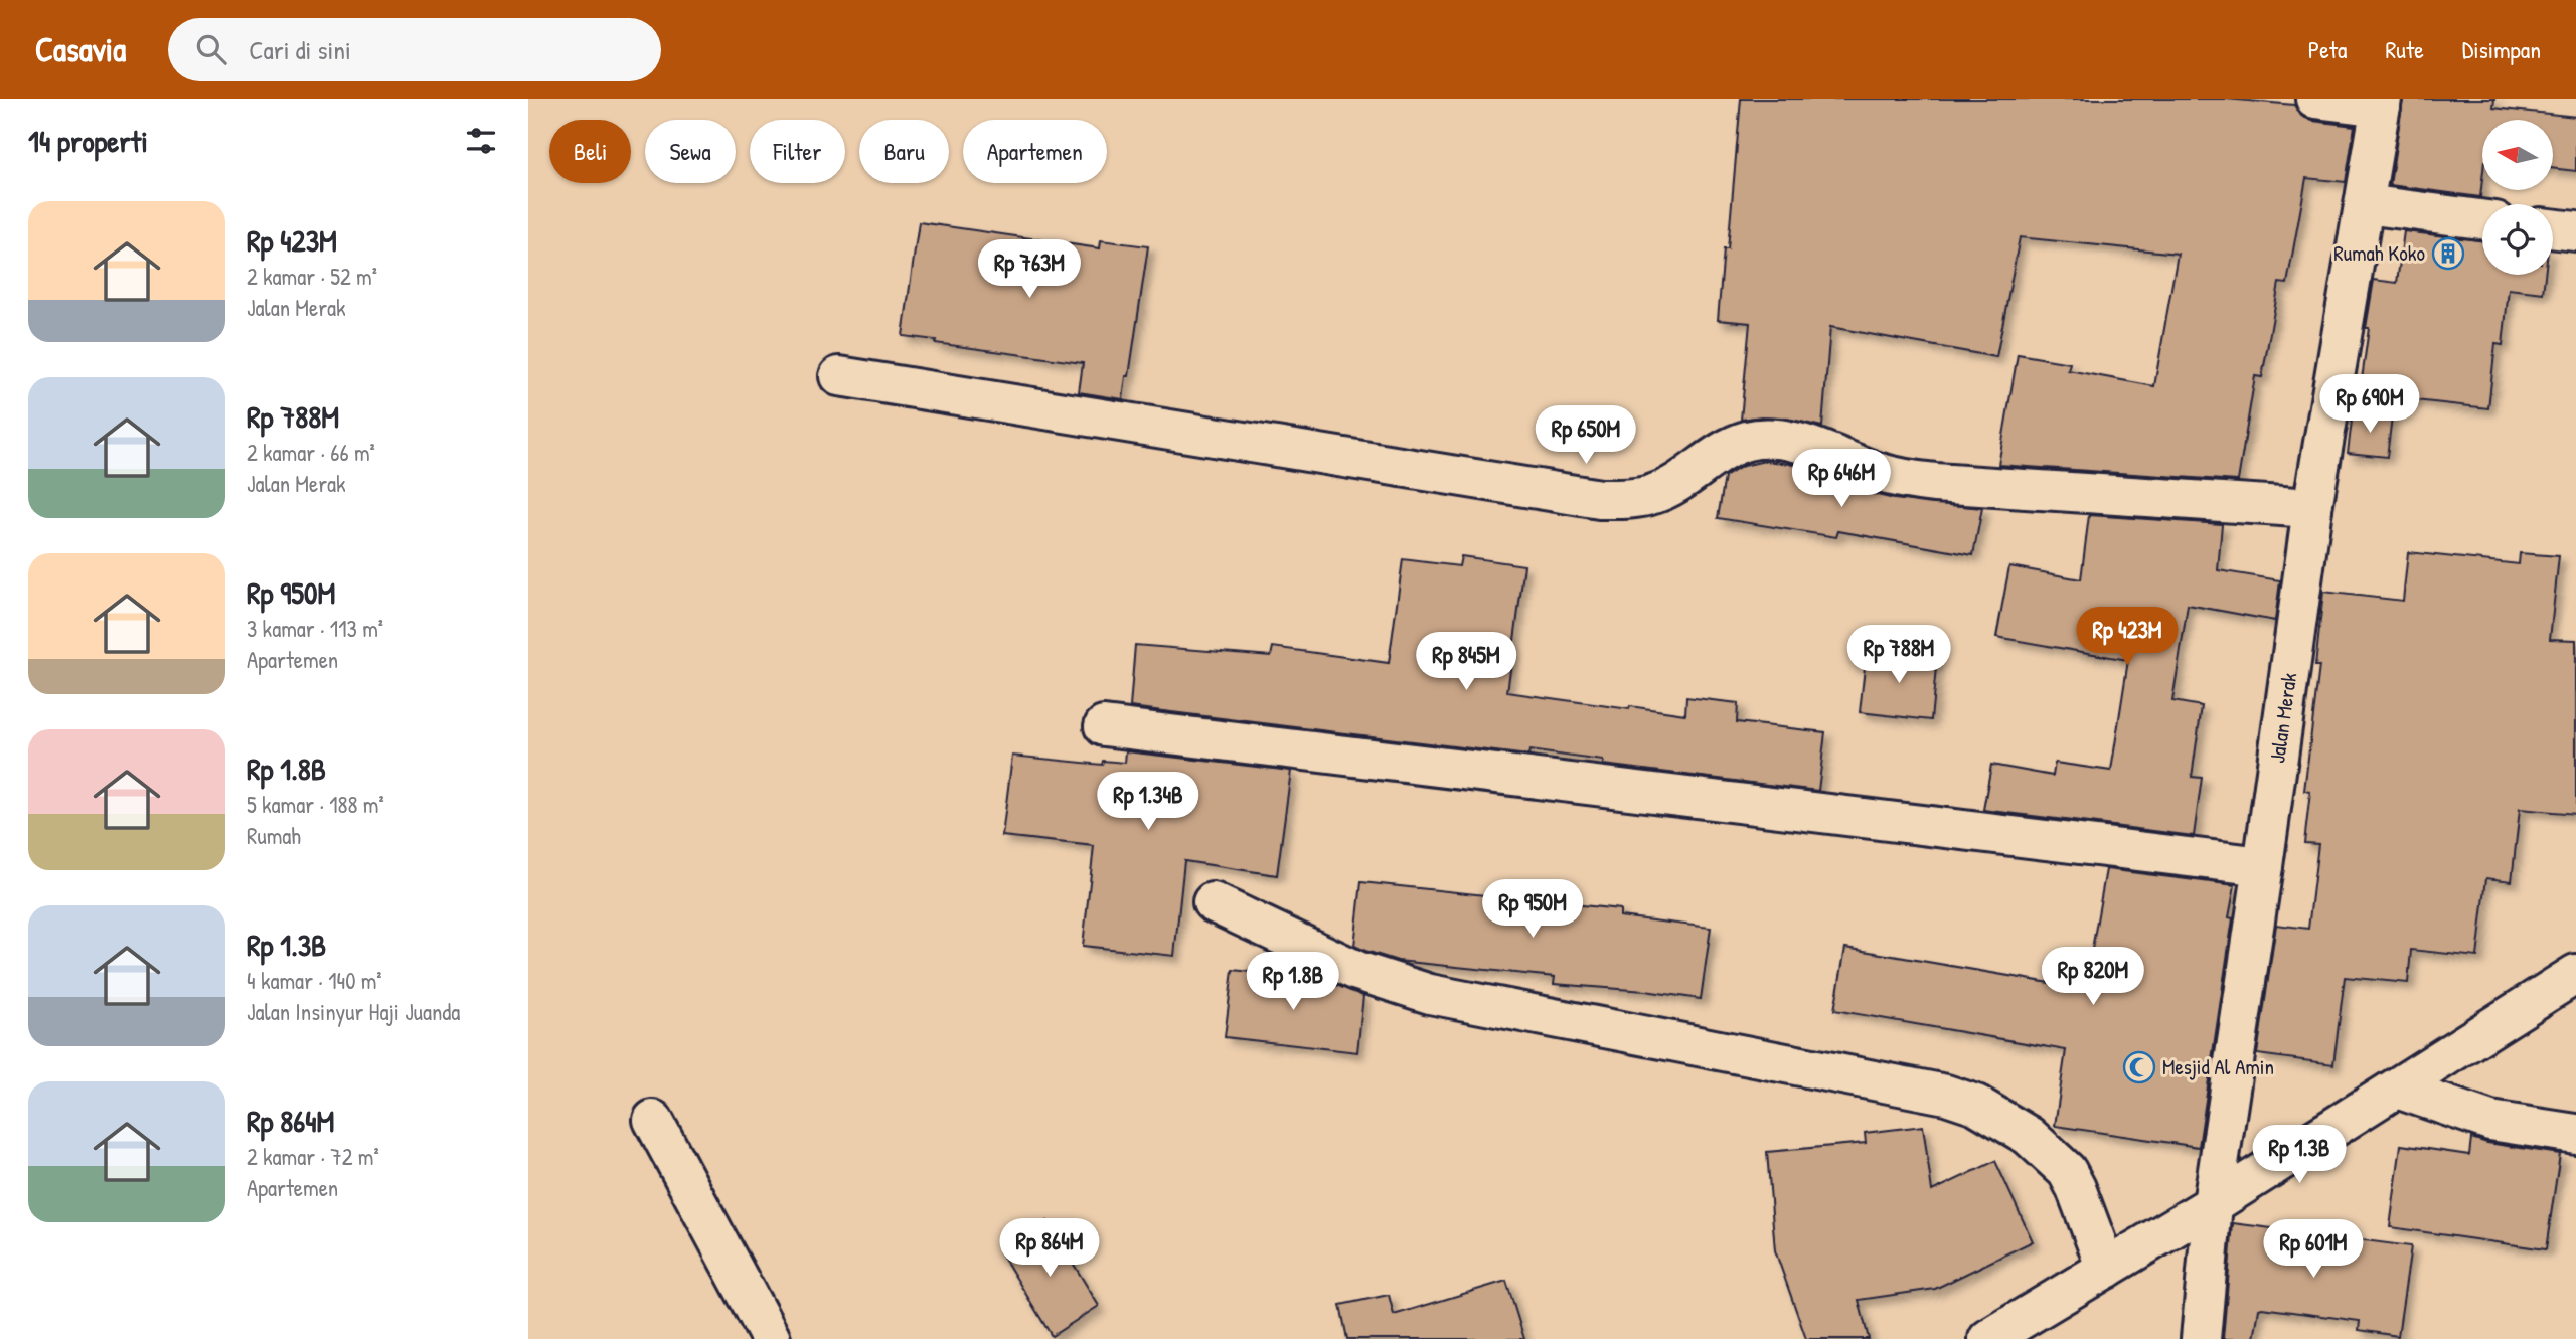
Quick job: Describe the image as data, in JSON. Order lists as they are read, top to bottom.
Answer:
{
  "streets": {
    "street": ["Jalan Merak"]
  },
  "places": {
    "building": ["Rumah Koko"],
    "mosque": ["Mesjid Al Amin"]
  },
  "north": "left",
  "page": {
    "header": "Casavia",
    "search": "Cari di sini",
    "nav": ["Peta", "Rute", "Disimpan"],
    "heading": "14 properti",
    "chip": [
      "Beli",
      "Sewa",
      "Filter",
      "Baru",
      "Apartemen"
    ],
    "list": [
      {
        "name": "Rp 423M",
        "note": "2 kamar · 52 m² · Jalan Merak"
      },
      {
        "name": "Rp 788M",
        "note": "2 kamar · 66 m² · Jalan Merak"
      },
      {
        "name": "Rp 950M",
        "note": "3 kamar · 113 m² · Apartemen"
      },
      {
        "name": "Rp 1.8B",
        "note": "5 kamar · 188 m² · Rumah"
      },
      {
        "name": "Rp 1.3B",
        "note": "4 kamar · 140 m² · Jalan Insinyur Haji Juanda"
      },
      {
        "name": "Rp 864M",
        "note": "2 kamar · 72 m² · Apartemen"
      }
    ],
    "price": [
      "Rp 763M",
      "Rp 690M",
      "Rp 650M",
      "Rp 646M",
      "Rp 423M",
      "Rp 788M",
      "Rp 845M",
      "Rp 1.34B",
      "Rp 950M",
      "Rp 820M",
      "Rp 1.8B",
      "Rp 1.3B",
      "Rp 864M",
      "Rp 601M"
    ]
  }
}
